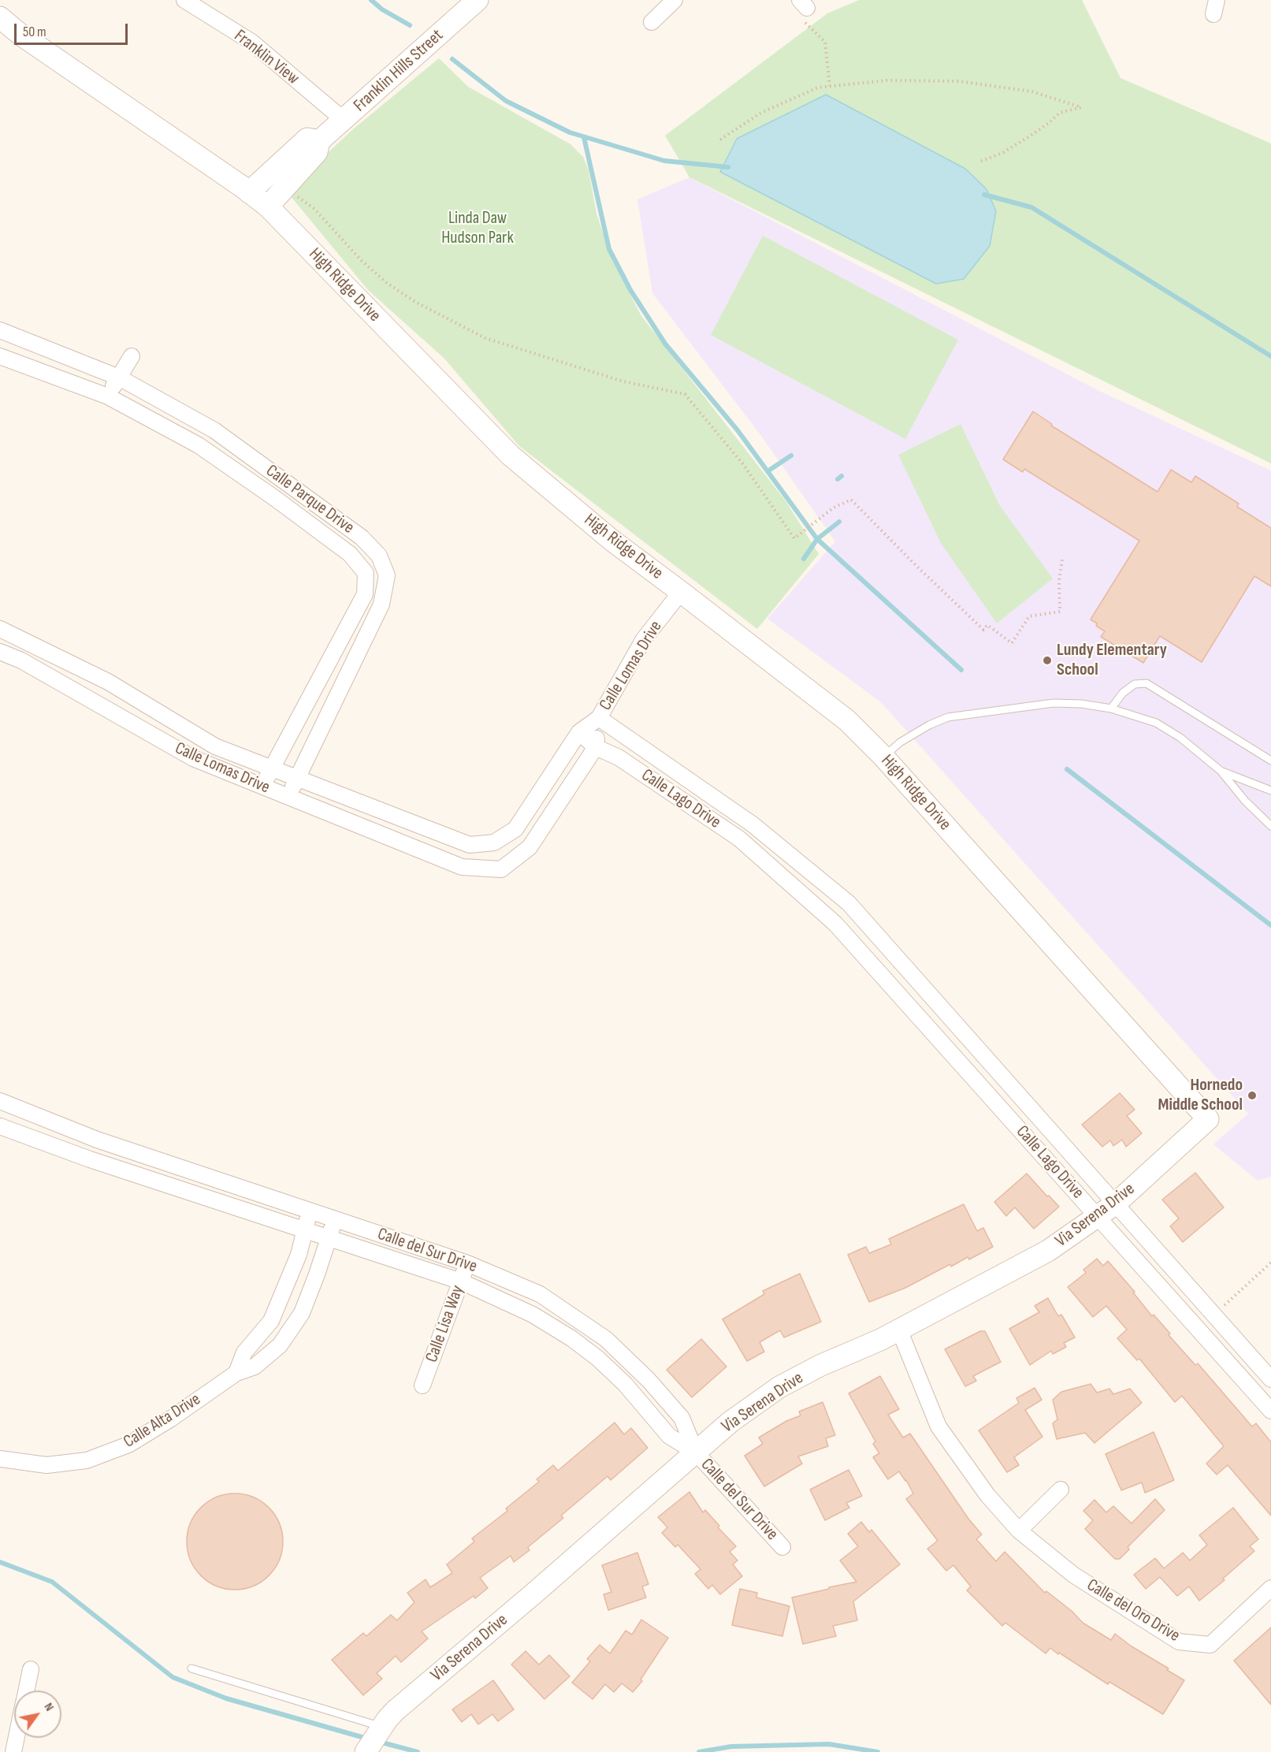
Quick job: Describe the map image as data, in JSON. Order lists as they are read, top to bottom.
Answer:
{
  "streets": {
    "street": [
      "Franklin View",
      "Franklin Hills Street",
      "High Ridge Drive",
      "Calle Parque Drive",
      "Calle Lomas Drive",
      "Calle Lago Drive",
      "Via Serena Drive",
      "Calle del Sur Drive",
      "Calle Lisa Way",
      "Calle Alta Drive",
      "Calle del Oro Drive"
    ]
  },
  "crossings": [
    ["Franklin View", "Franklin Hills Street"],
    ["Franklin Hills Street", "High Ridge Drive"],
    ["High Ridge Drive", "Calle Lomas Drive"],
    ["High Ridge Drive", "Via Serena Drive"],
    ["Calle Lomas Drive", "Calle Lago Drive"],
    ["Calle Lago Drive", "Via Serena Drive"],
    ["Via Serena Drive", "Calle del Sur Drive"],
    ["Via Serena Drive", "Calle del Oro Drive"],
    ["Calle del Sur Drive", "Calle Lisa Way"],
    ["Calle del Sur Drive", "Calle Alta Drive"]
  ],
  "parks": ["Linda Daw Hudson Park"],
  "places": ["Lundy Elementary School", "Hornedo Middle School"],
  "scale_bar": "50 m",
  "north": "top right"
}
